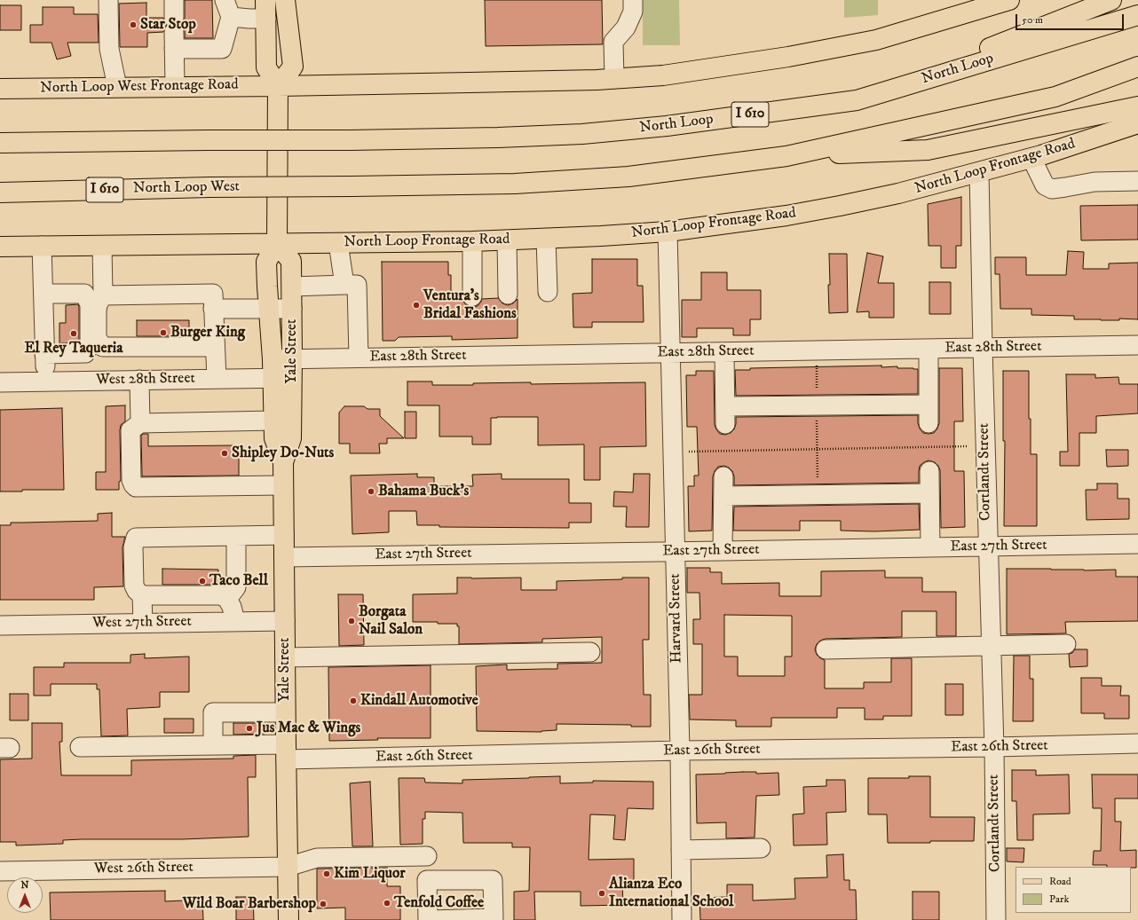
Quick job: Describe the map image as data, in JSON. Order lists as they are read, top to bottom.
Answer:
{
  "streets": {
    "main road": [
      "North Loop",
      "North Loop West Frontage Road",
      "I 610",
      "North Loop Frontage Road",
      "North Loop West",
      "Yale Street"
    ],
    "street": [
      "East 28th Street",
      "West 28th Street",
      "Cortlandt Street",
      "East 27th Street",
      "Harvard Street",
      "West 27th Street",
      "East 26th Street",
      "West 26th Street"
    ]
  },
  "crossings": [
    ["I 610", "North Loop West"],
    ["North Loop Frontage Road", "Yale Street"],
    ["North Loop Frontage Road", "Cortlandt Street"],
    ["North Loop Frontage Road", "Harvard Street"],
    ["East 28th Street", "Yale Street"],
    ["East 28th Street", "Cortlandt Street"],
    ["East 28th Street", "Harvard Street"],
    ["Yale Street", "West 28th Street"],
    ["Yale Street", "East 27th Street"],
    ["Yale Street", "West 27th Street"],
    ["Yale Street", "East 26th Street"],
    ["Yale Street", "West 26th Street"],
    ["Cortlandt Street", "East 27th Street"],
    ["Cortlandt Street", "East 26th Street"],
    ["East 27th Street", "Harvard Street"],
    ["Harvard Street", "East 26th Street"]
  ],
  "places": [
    "Star Stop",
    "Ventura's Bridal Fashions",
    "Burger King",
    "El Rey Taqueria",
    "Shipley Do-Nuts",
    "Bahama Buck's",
    "Taco Bell",
    "Borgata Nail Salon",
    "Kindall Automotive",
    "Jus Mac & Wings",
    "Kim Liquor",
    "Alianza Eco International School",
    "Tenfold Coffee",
    "Wild Boar Barbershop"
  ],
  "legend": ["Road", "Park"],
  "scale_bar": "50 m",
  "north": "top"
}
